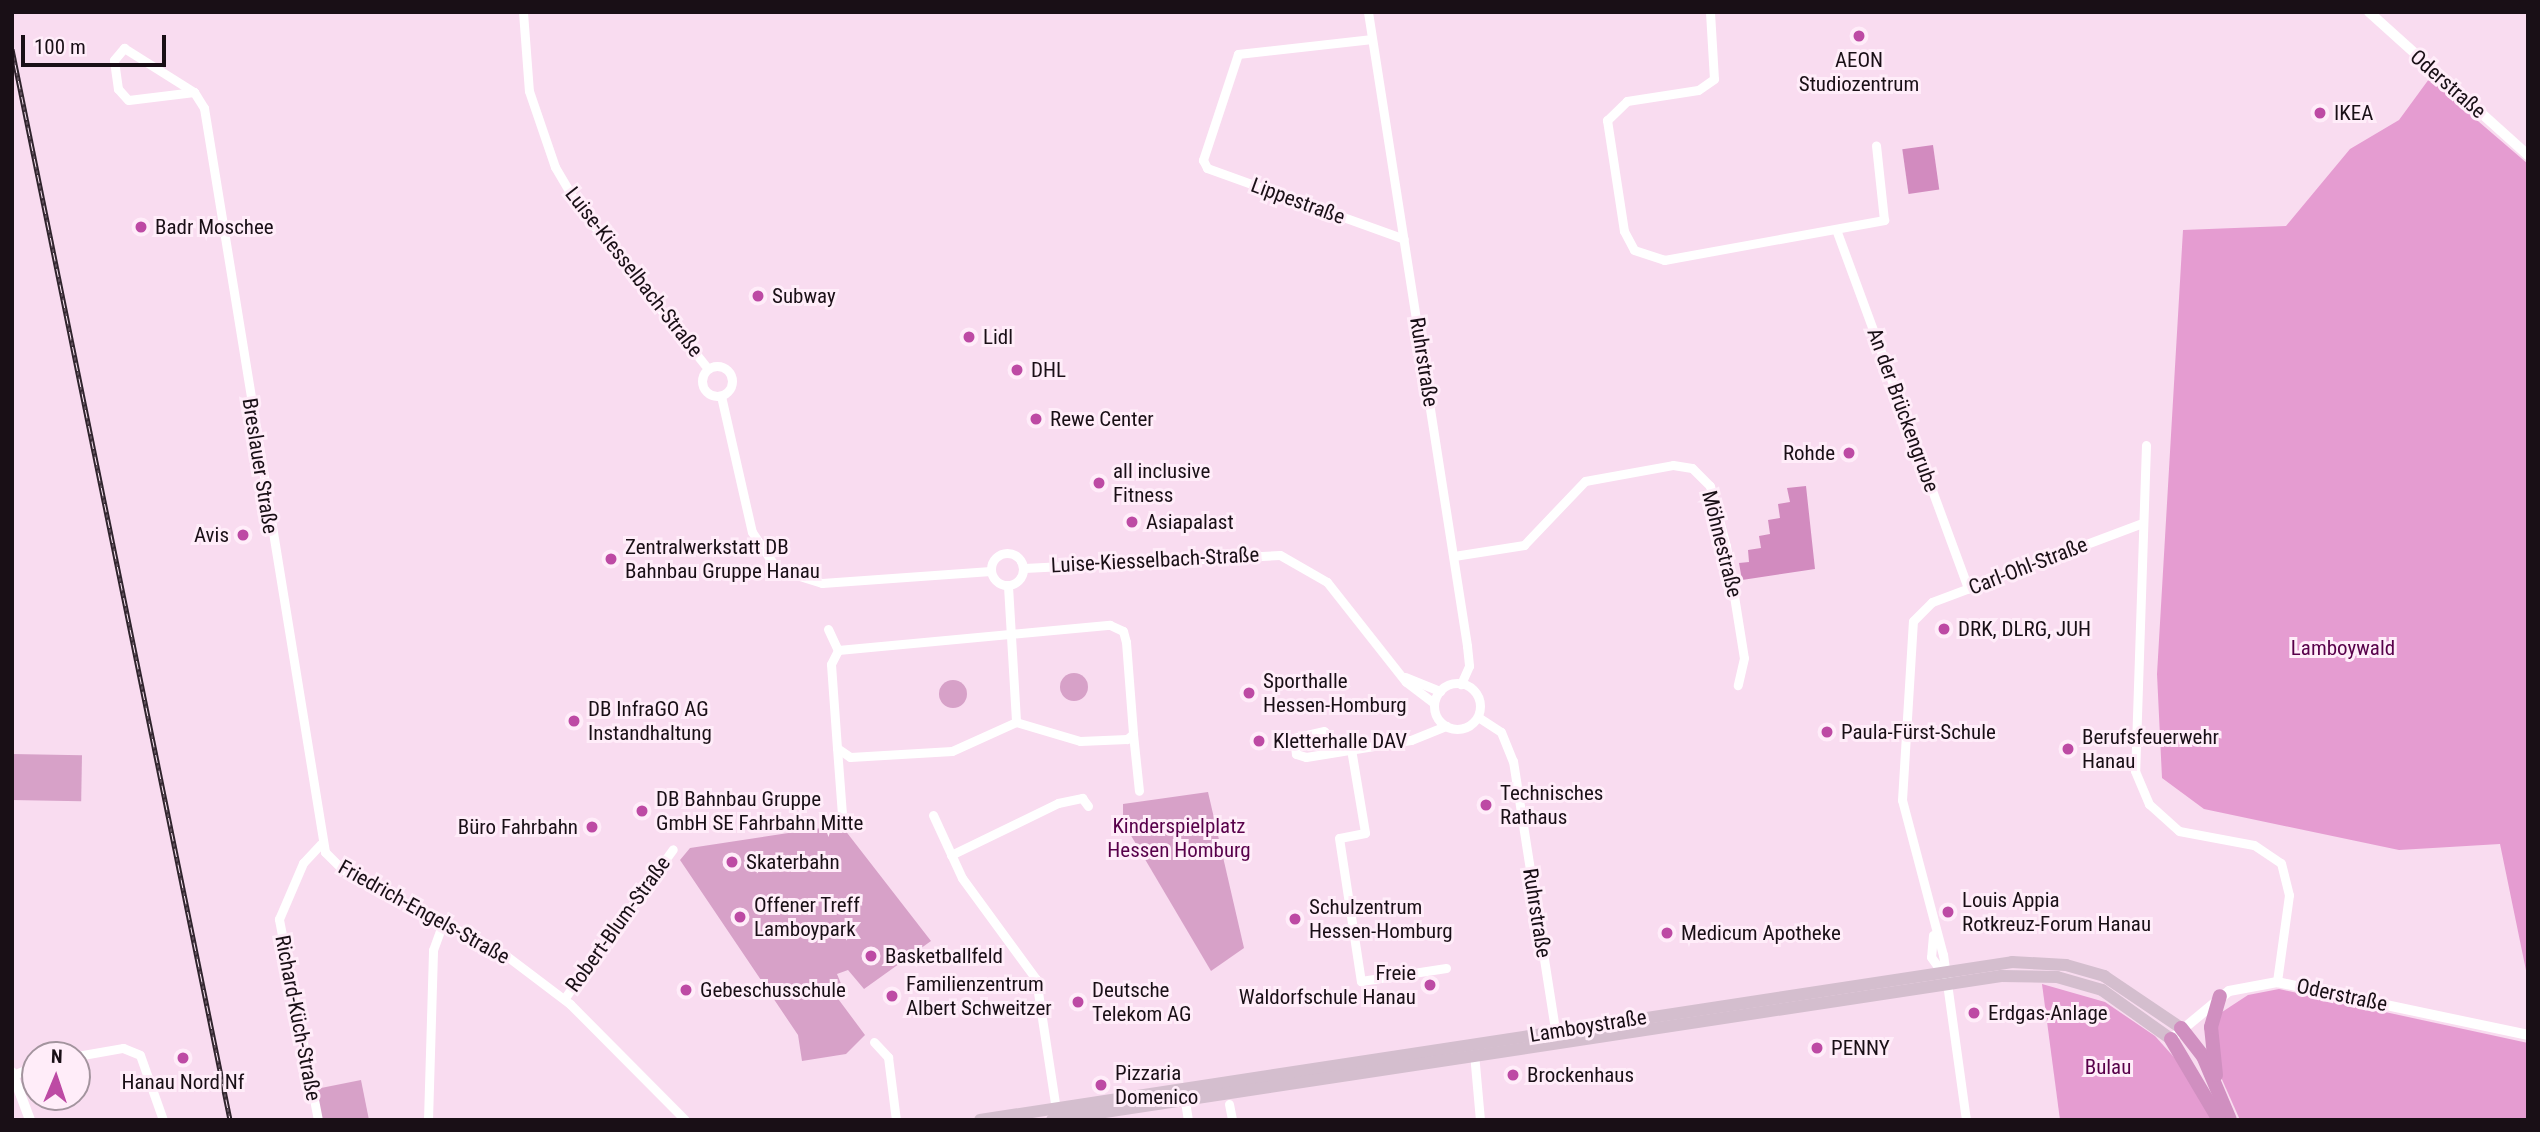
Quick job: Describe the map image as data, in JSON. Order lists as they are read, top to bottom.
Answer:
{
  "streets": {
    "main road": ["Lamboystraße"],
    "street": [
      "Oderstraße",
      "Lippestraße",
      "Luise-Kiesselbach-Straße",
      "Ruhrstraße",
      "An der Brückengrube",
      "Breslauer Straße",
      "Möhnestraße",
      "Carl-Ohl-Straße",
      "Friedrich-Engels-Straße",
      "Robert-Blum-Straße",
      "Richard-Küch-Straße"
    ]
  },
  "crossings": [
    ["Oderstraße", "Lamboystraße"],
    ["Lippestraße", "Ruhrstraße"],
    ["Luise-Kiesselbach-Straße", "Ruhrstraße"],
    ["Ruhrstraße", "Möhnestraße"],
    ["Ruhrstraße", "Lamboystraße"],
    ["An der Brückengrube", "Carl-Ohl-Straße"],
    ["Breslauer Straße", "Friedrich-Engels-Straße"],
    ["Breslauer Straße", "Richard-Küch-Straße"],
    ["Carl-Ohl-Straße", "Lamboystraße"],
    ["Friedrich-Engels-Straße", "Robert-Blum-Straße"],
    ["Friedrich-Engels-Straße", "Richard-Küch-Straße"]
  ],
  "parks": ["Lamboywald", "Kinderspielplatz Hessen Homburg", "Bulau"],
  "places": [
    "AEON Studiozentrum",
    "IKEA",
    "Badr Moschee",
    "Subway",
    "Lidl",
    "DHL",
    "Rewe Center",
    "Rohde",
    "all inclusive Fitness",
    "Asiapalast",
    "Avis",
    "Zentralwerkstatt DB Bahnbau Gruppe Hanau",
    "DRK, DLRG, JUH",
    "Sporthalle Hessen-Homburg",
    "DB InfraGO AG Instandhaltung",
    "Paula-Fürst-Schule",
    "Kletterhalle DAV",
    "Berufsfeuerwehr Hanau",
    "Technisches Rathaus",
    "DB Bahnbau Gruppe GmbH SE Fahrbahn Mitte",
    "Büro Fahrbahn",
    "Skaterbahn",
    "Louis Appia Rotkreuz-Forum Hanau",
    "Offener Treff Lamboypark",
    "Schulzentrum Hessen-Homburg",
    "Medicum Apotheke",
    "Basketballfeld",
    "Freie Waldorfschule Hanau",
    "Gebeschusschule",
    "Familienzentrum Albert Schweitzer",
    "Deutsche Telekom AG",
    "Erdgas-Anlage",
    "PENNY",
    "Hanau Nord Nf",
    "Brockenhaus",
    "Pizzaria Domenico"
  ],
  "scale_bar": "100 m",
  "north": "top"
}
